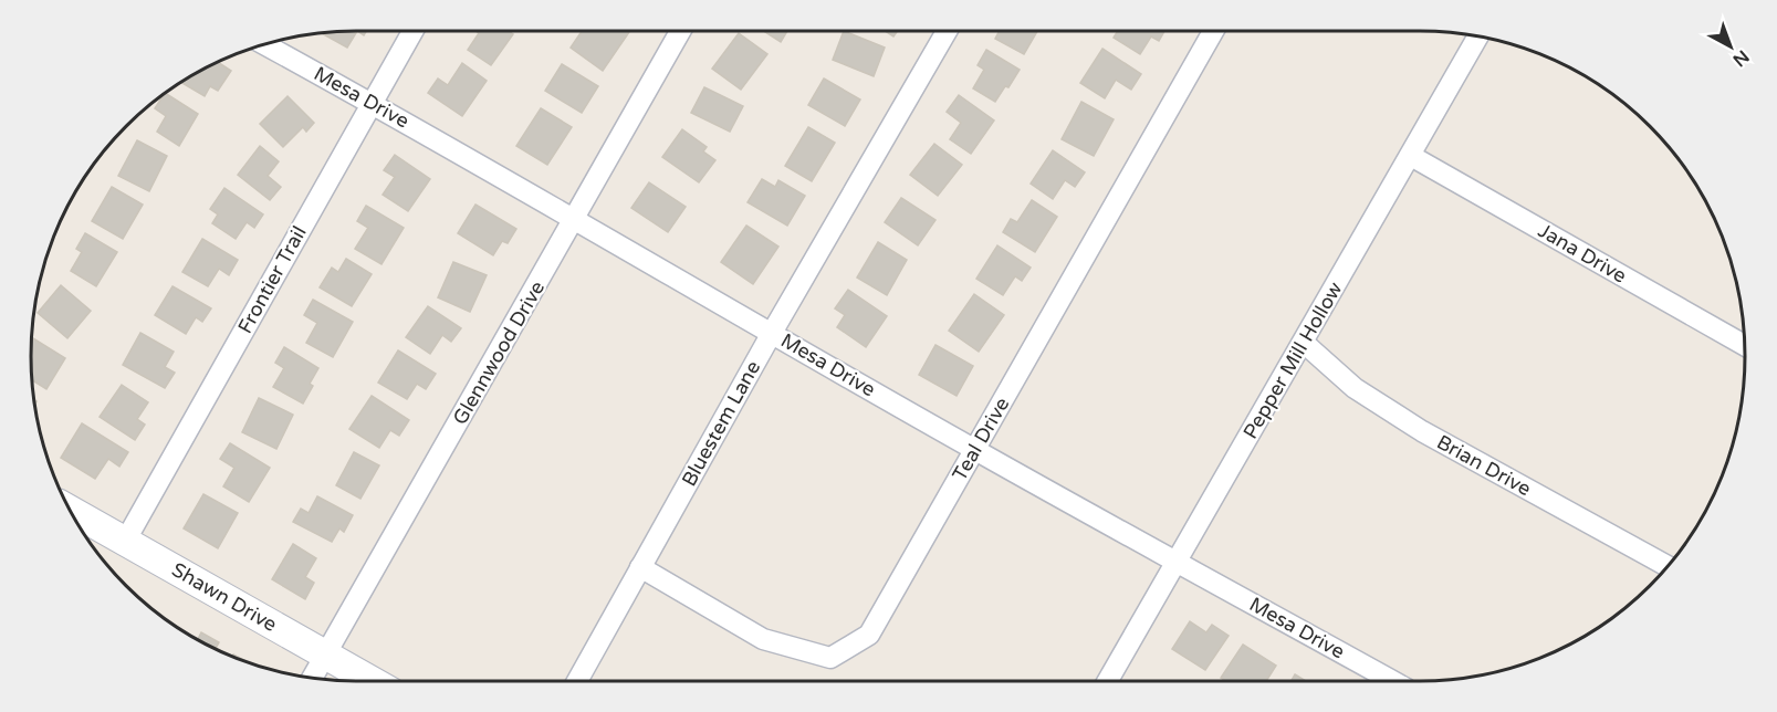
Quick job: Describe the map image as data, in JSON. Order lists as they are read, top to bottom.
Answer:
{
  "streets": {
    "street": [
      "Mesa Drive",
      "Jana Drive",
      "Frontier Trail",
      "Glennwood Drive",
      "Pepper Mill Hollow",
      "Bluestem Lane",
      "Teal Drive",
      "Brian Drive",
      "Shawn Drive"
    ]
  },
  "crossings": [
    ["Mesa Drive", "Frontier Trail"],
    ["Mesa Drive", "Glennwood Drive"],
    ["Mesa Drive", "Pepper Mill Hollow"],
    ["Mesa Drive", "Bluestem Lane"],
    ["Mesa Drive", "Teal Drive"],
    ["Jana Drive", "Pepper Mill Hollow"],
    ["Frontier Trail", "Shawn Drive"],
    ["Glennwood Drive", "Shawn Drive"],
    ["Pepper Mill Hollow", "Brian Drive"],
    ["Bluestem Lane", "Teal Drive"]
  ],
  "north": "bottom right"
}
